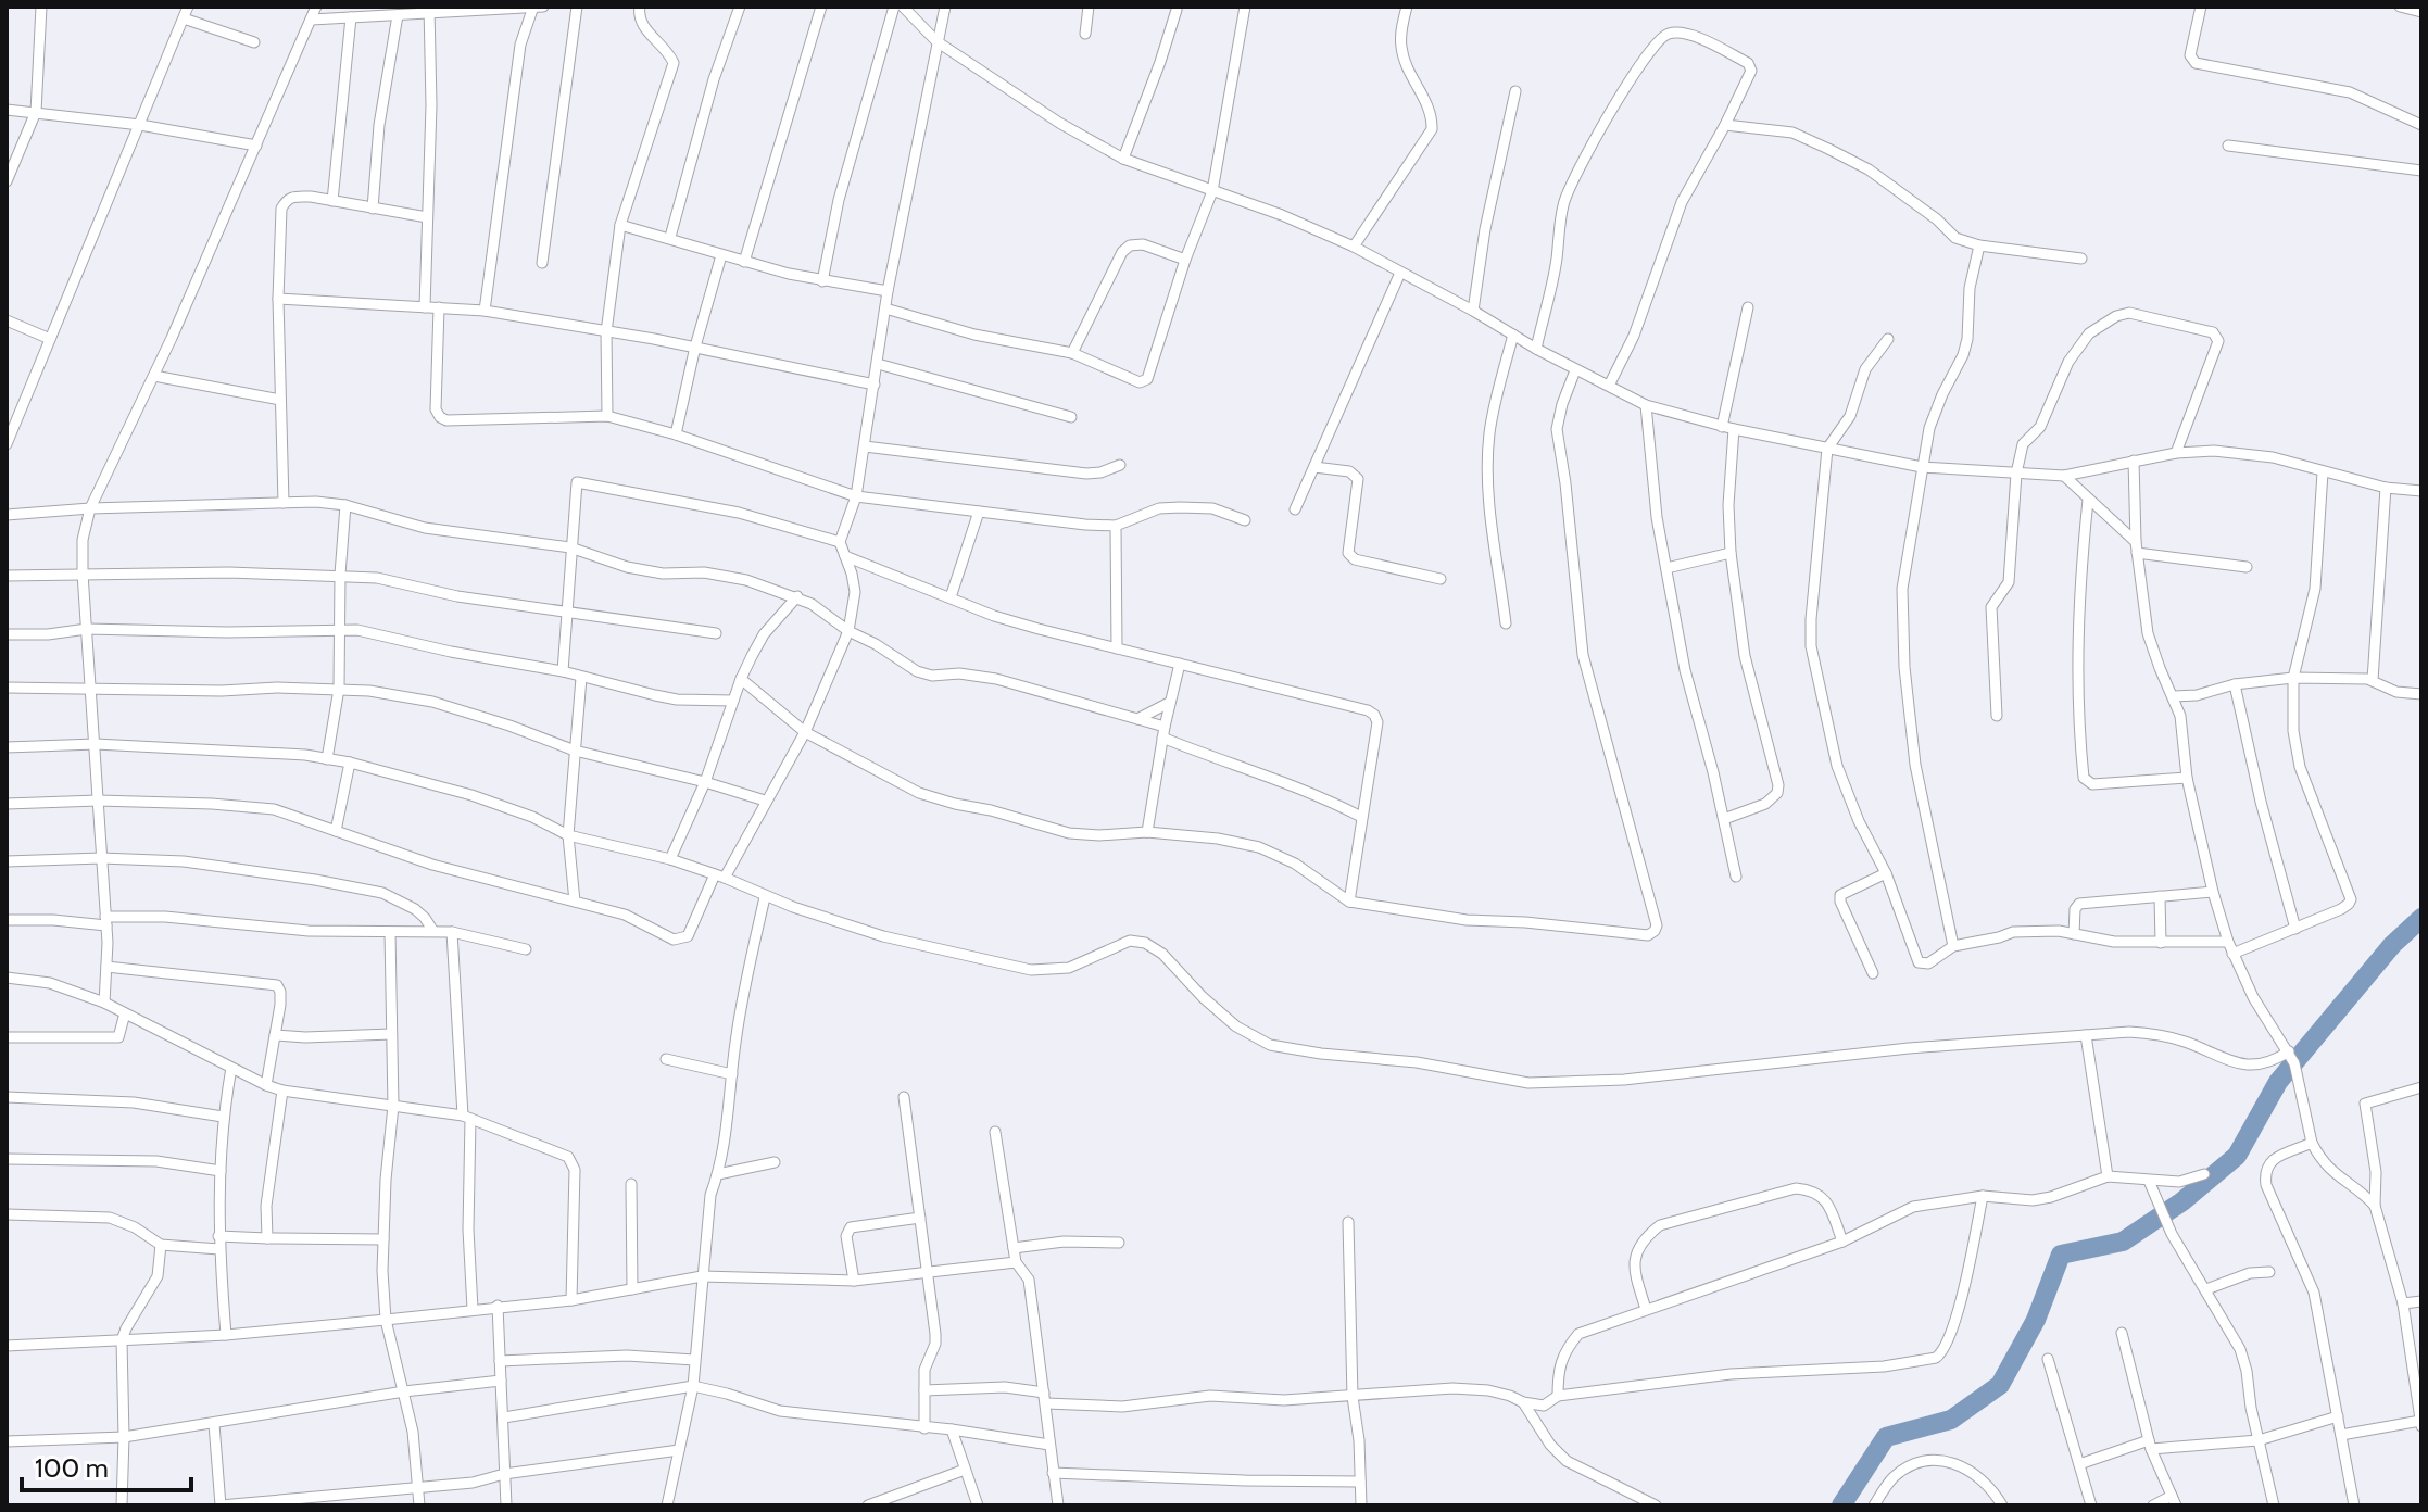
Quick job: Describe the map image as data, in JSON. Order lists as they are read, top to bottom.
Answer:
{
  "scale_bar": "100 m"
}
